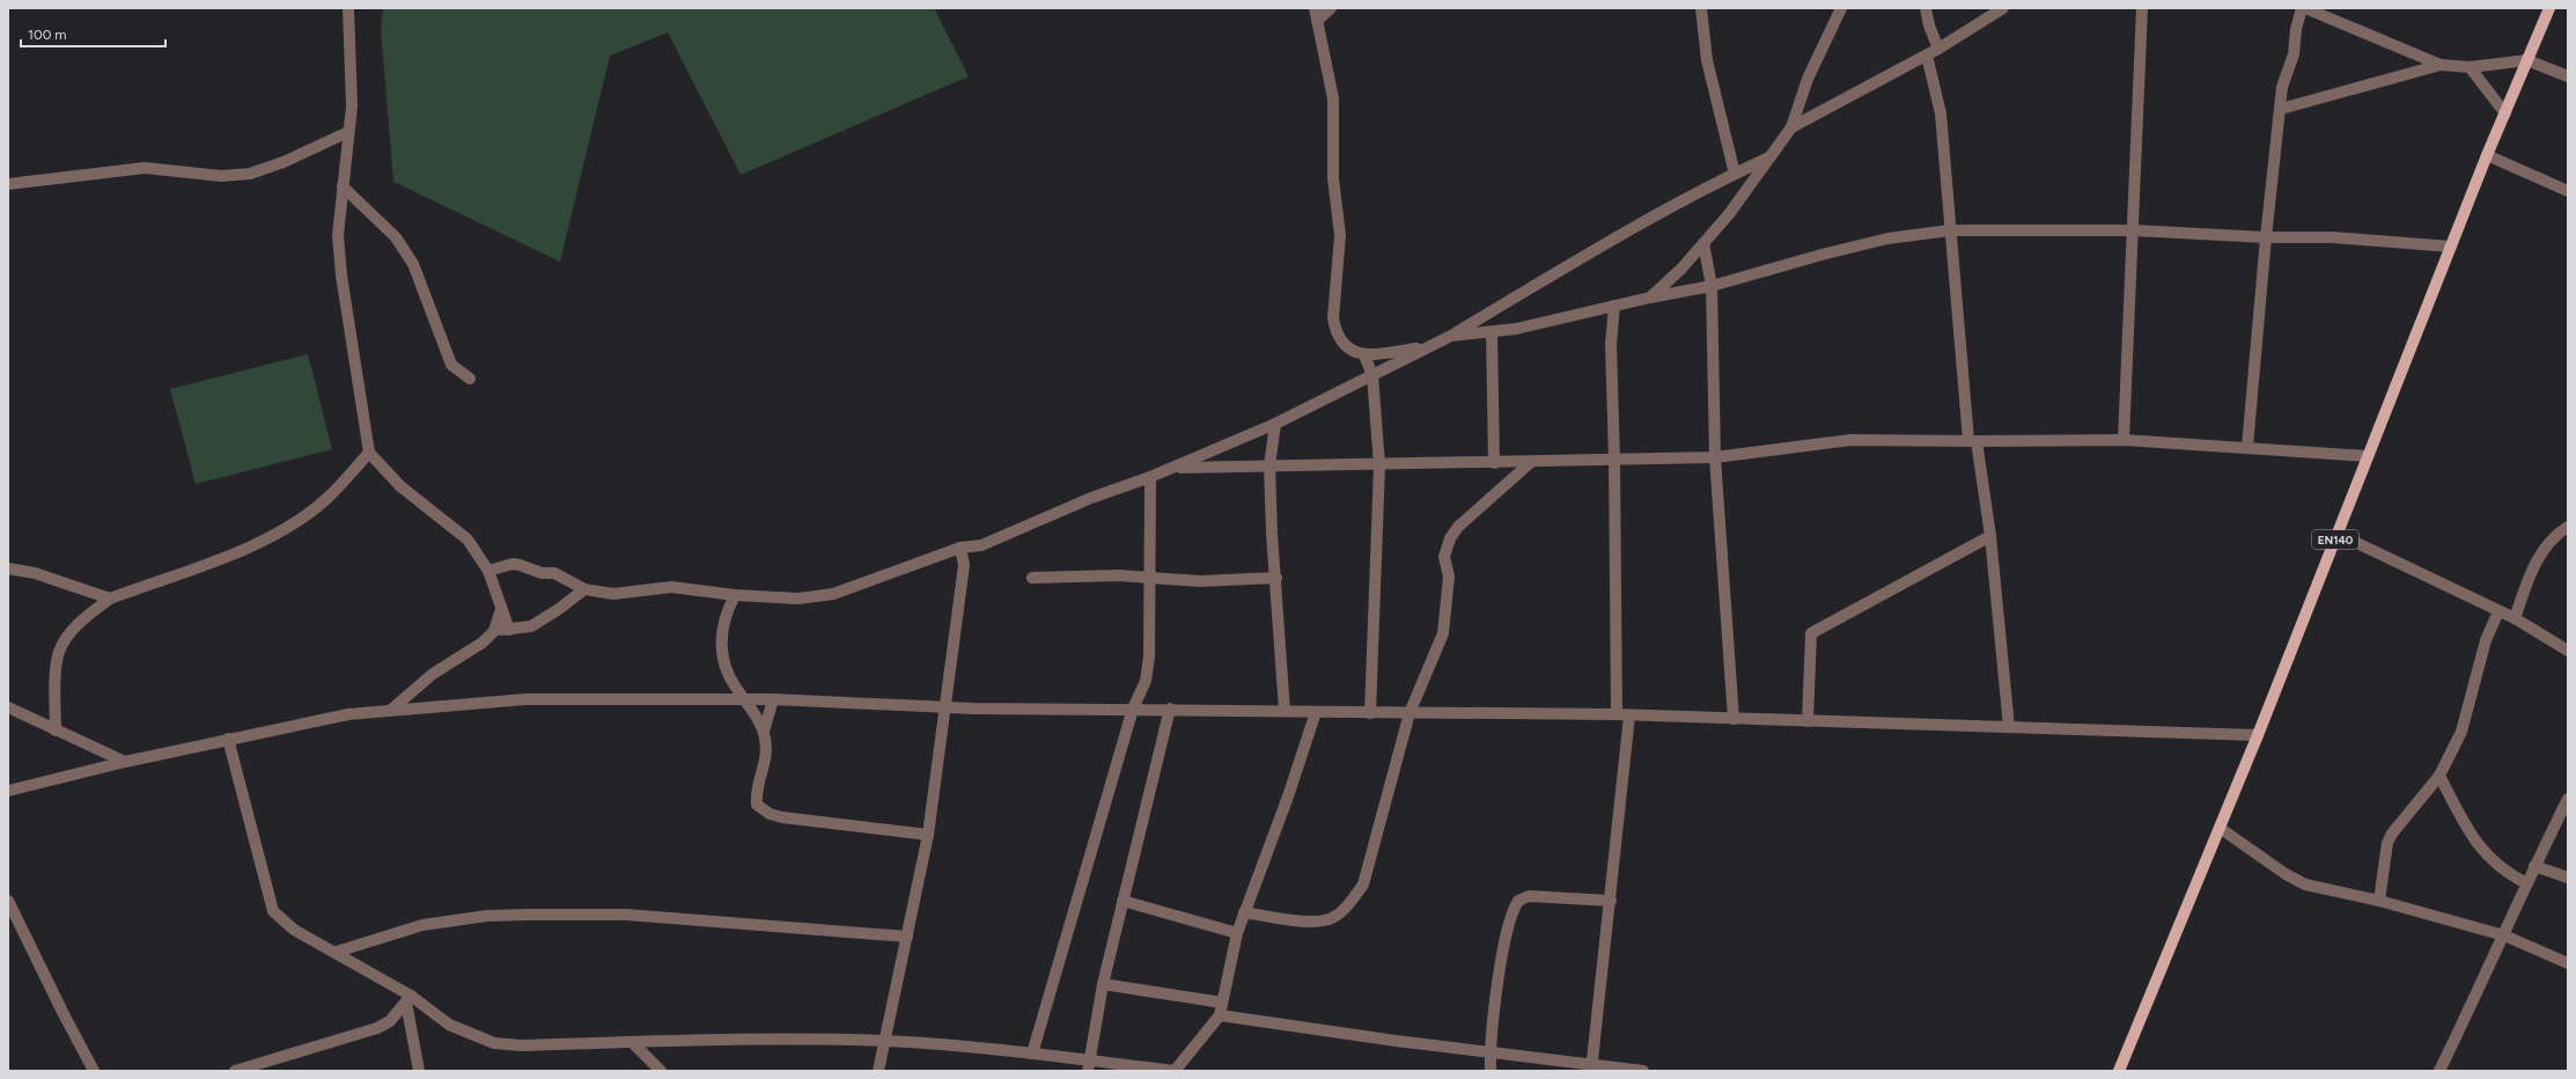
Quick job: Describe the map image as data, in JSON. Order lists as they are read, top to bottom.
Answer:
{
  "streets": {
    "main road": ["EN140"]
  },
  "scale_bar": "100 m"
}
